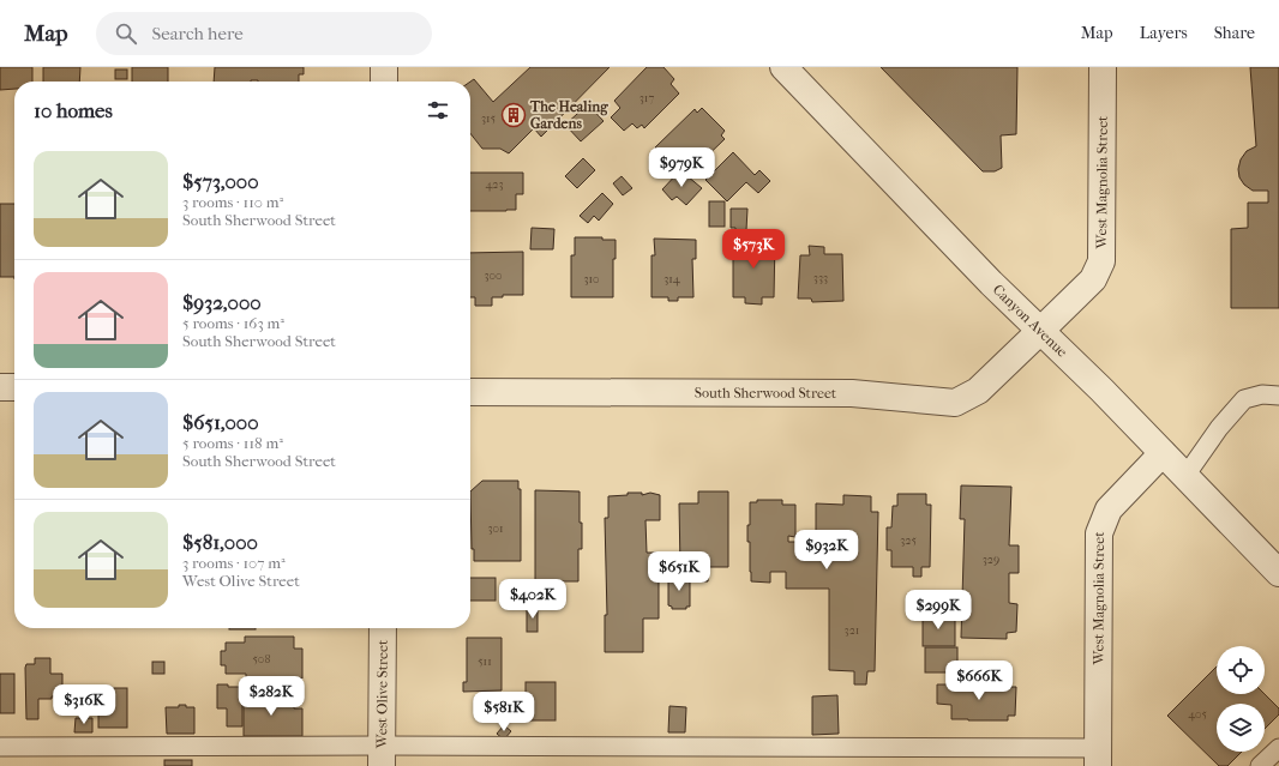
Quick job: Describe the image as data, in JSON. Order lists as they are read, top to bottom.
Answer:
{
  "streets": {
    "street": [
      "West Magnolia Street",
      "Canyon Avenue",
      "South Sherwood Street",
      "West Olive Street"
    ]
  },
  "crossings": [
    ["West Magnolia Street", "Canyon Avenue"],
    ["West Magnolia Street", "South Sherwood Street"],
    ["Canyon Avenue", "South Sherwood Street"]
  ],
  "places": {
    "building": ["The Healing Gardens"]
  },
  "house_numbers": [
    "317",
    "315",
    "423",
    "300",
    "333",
    "310",
    "314",
    "301",
    "325",
    "329",
    "321",
    "508",
    "511",
    "405"
  ],
  "page": {
    "header": "Map",
    "search": "Search here",
    "nav": ["Map", "Layers", "Share"],
    "heading": "10 homes",
    "list": [
      {
        "name": "$573,000",
        "note": "3 rooms · 110 m² · South Sherwood Street"
      },
      {
        "name": "$932,000",
        "note": "5 rooms · 163 m² · South Sherwood Street"
      },
      {
        "name": "$651,000",
        "note": "5 rooms · 118 m² · South Sherwood Street"
      },
      {
        "name": "$581,000",
        "note": "3 rooms · 107 m² · West Olive Street"
      }
    ],
    "price": [
      "$979K",
      "$573K",
      "$932K",
      "$651K",
      "$402K",
      "$299K",
      "$666K",
      "$282K",
      "$316K",
      "$581K"
    ]
  }
}
